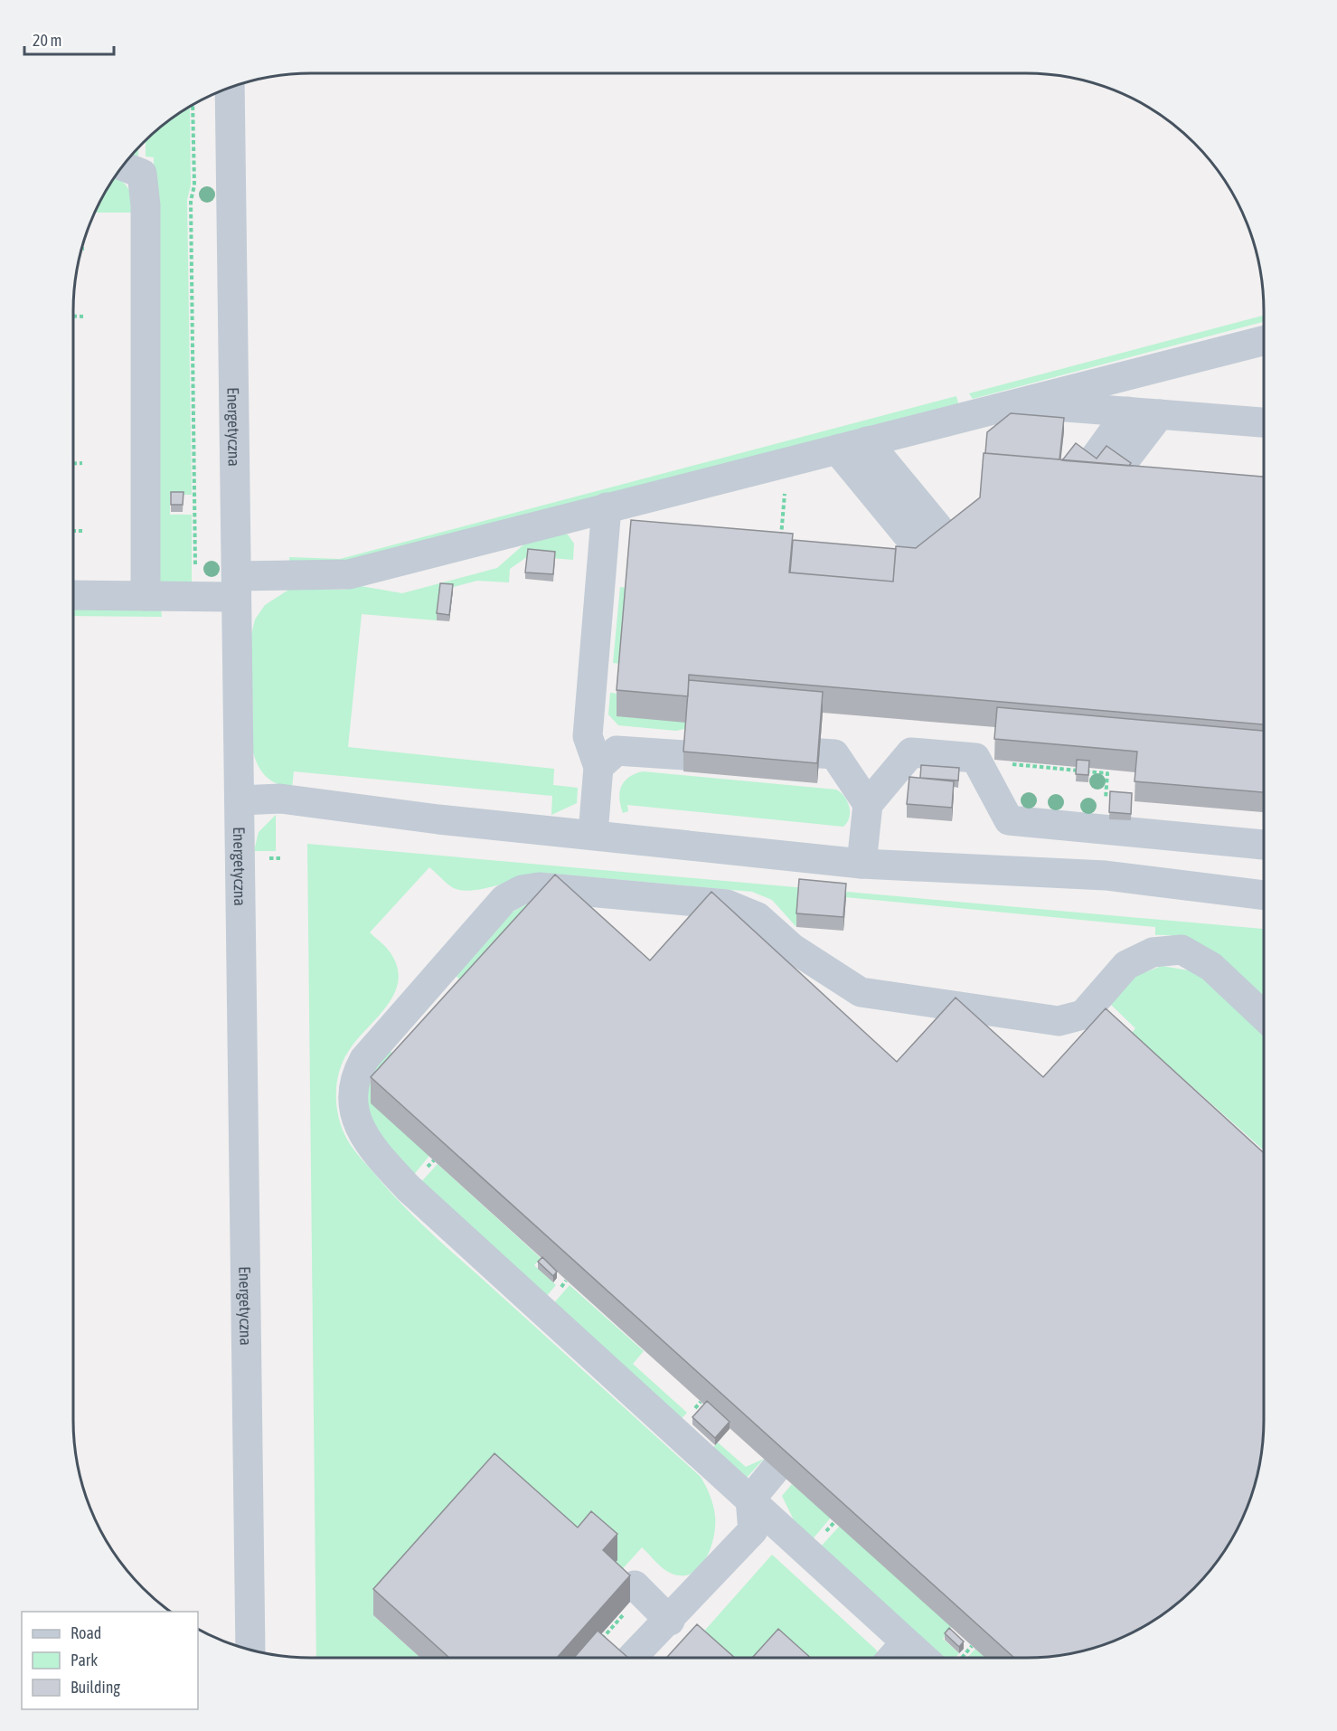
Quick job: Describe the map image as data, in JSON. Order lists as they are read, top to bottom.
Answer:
{
  "streets": {
    "street": ["Energetyczna"]
  },
  "legend": ["Road", "Park", "Building"],
  "scale_bar": "20 m"
}
